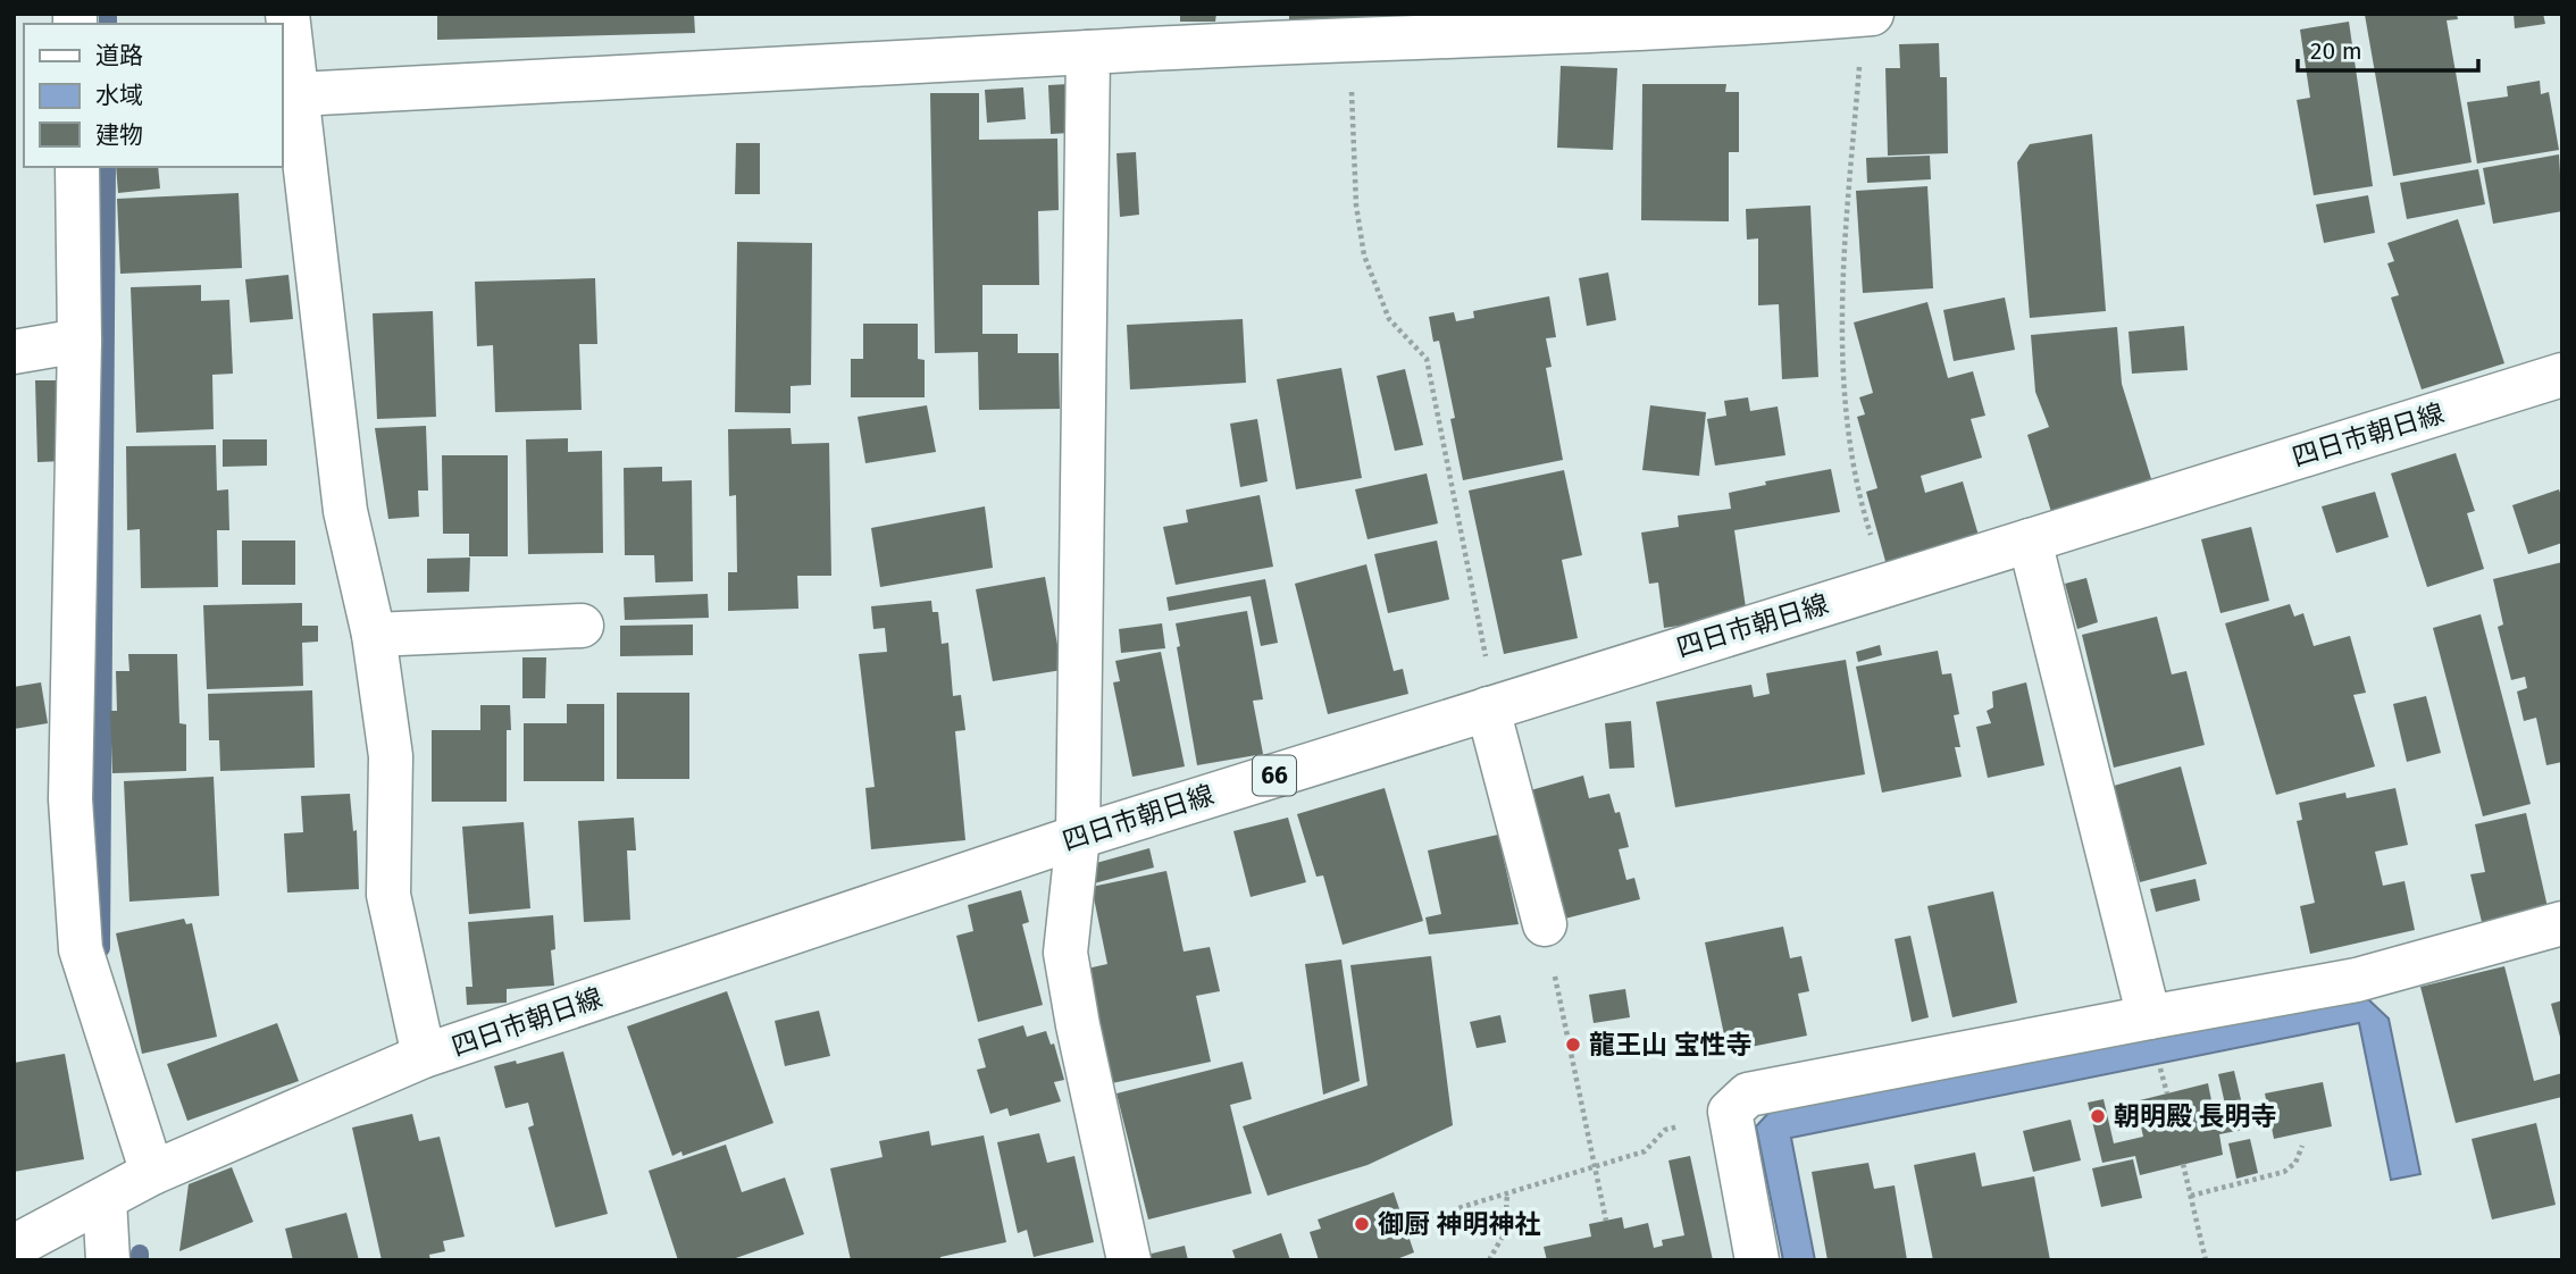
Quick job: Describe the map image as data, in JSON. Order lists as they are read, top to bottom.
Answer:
{
  "streets": {
    "street": ["四日市朝日線", "66"]
  },
  "places": ["龍王山 宝性寺", "朝明殿 長明寺", "御厨 神明神社"],
  "legend": ["道路", "水域", "建物"],
  "scale_bar": "20 m"
}
